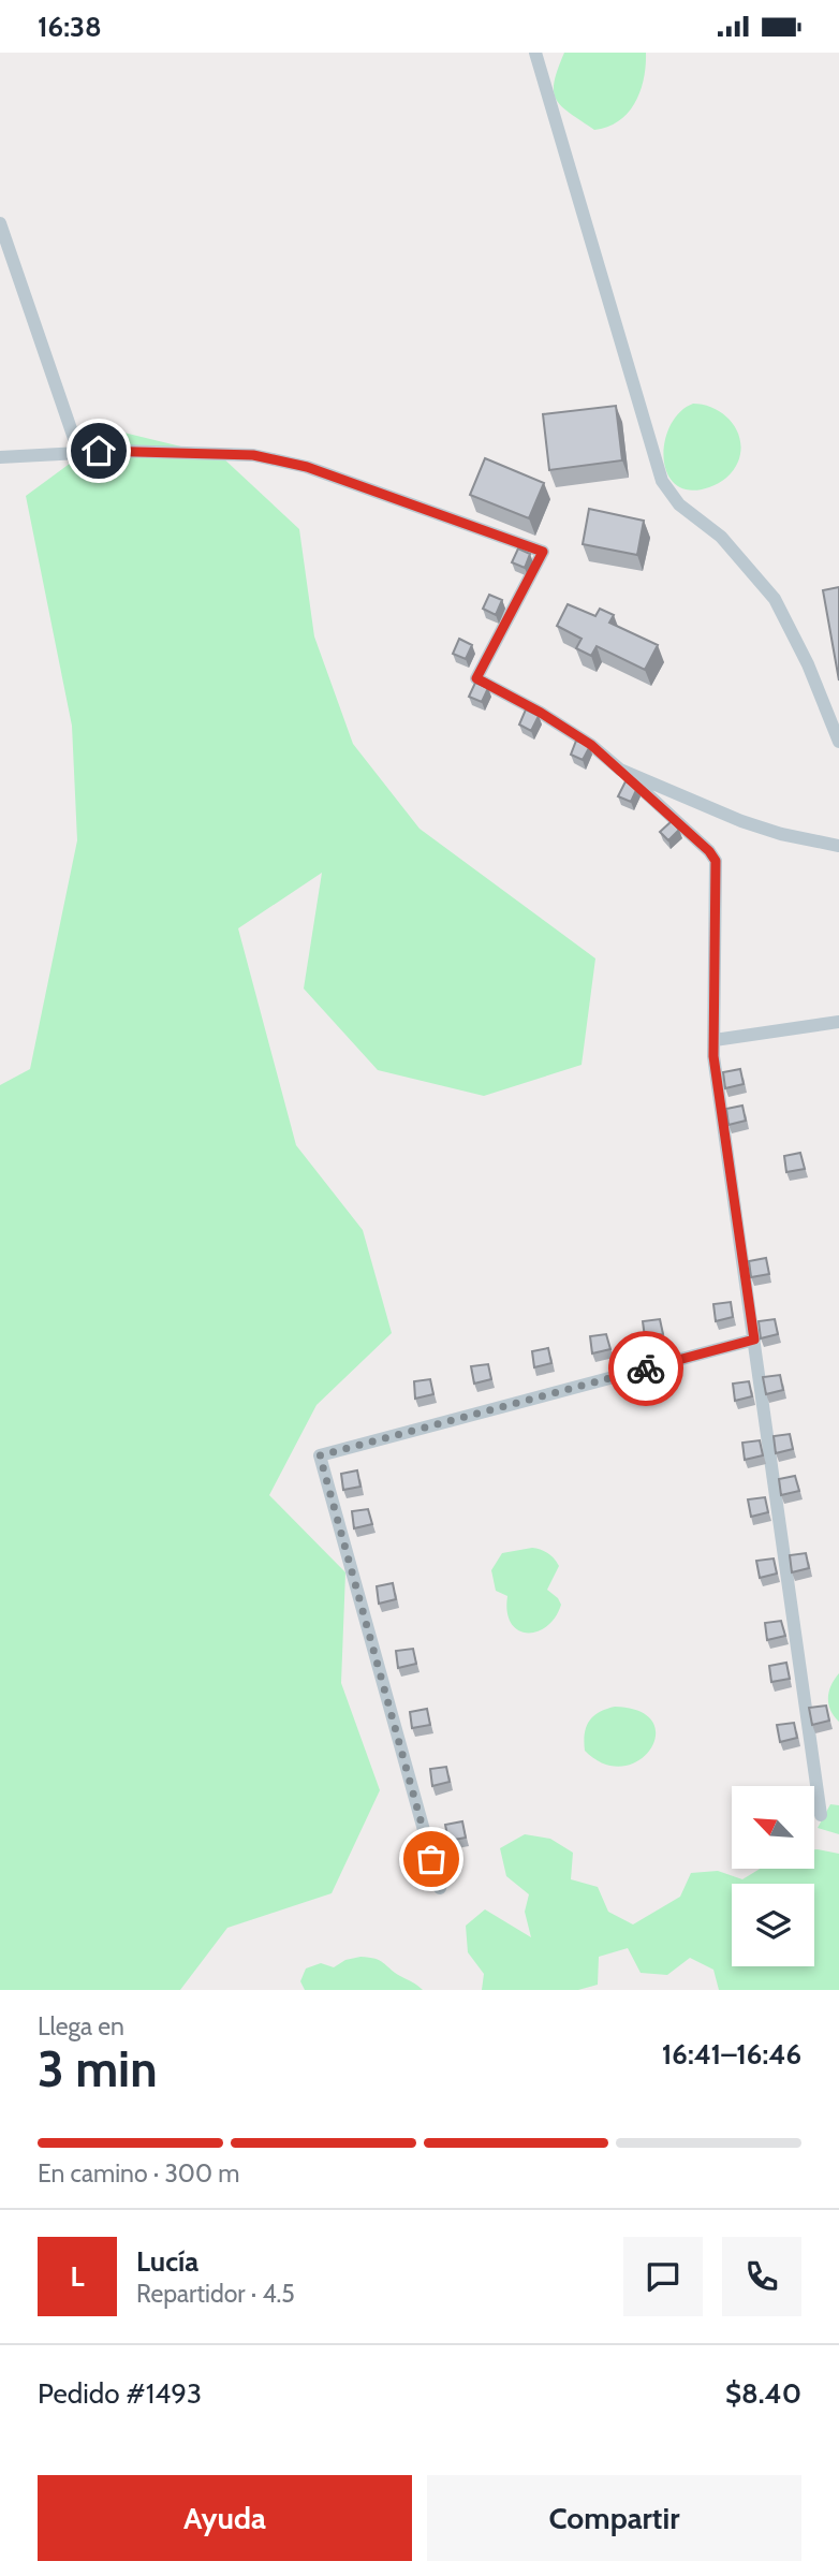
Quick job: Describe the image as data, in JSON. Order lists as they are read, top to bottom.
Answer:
{
  "north": "top left",
  "page": {
    "status": "16:38",
    "heading": ["3 min", "Llega en", "16:41–16:46"],
    "panel": [
      "Lucía",
      "Repartidor · 4.5",
      "Pedido #1493",
      "$8.40"
    ],
    "bar": "En camino · 300 m",
    "round": "L",
    "buttons": ["Ayuda", "Compartir"]
  }
}
